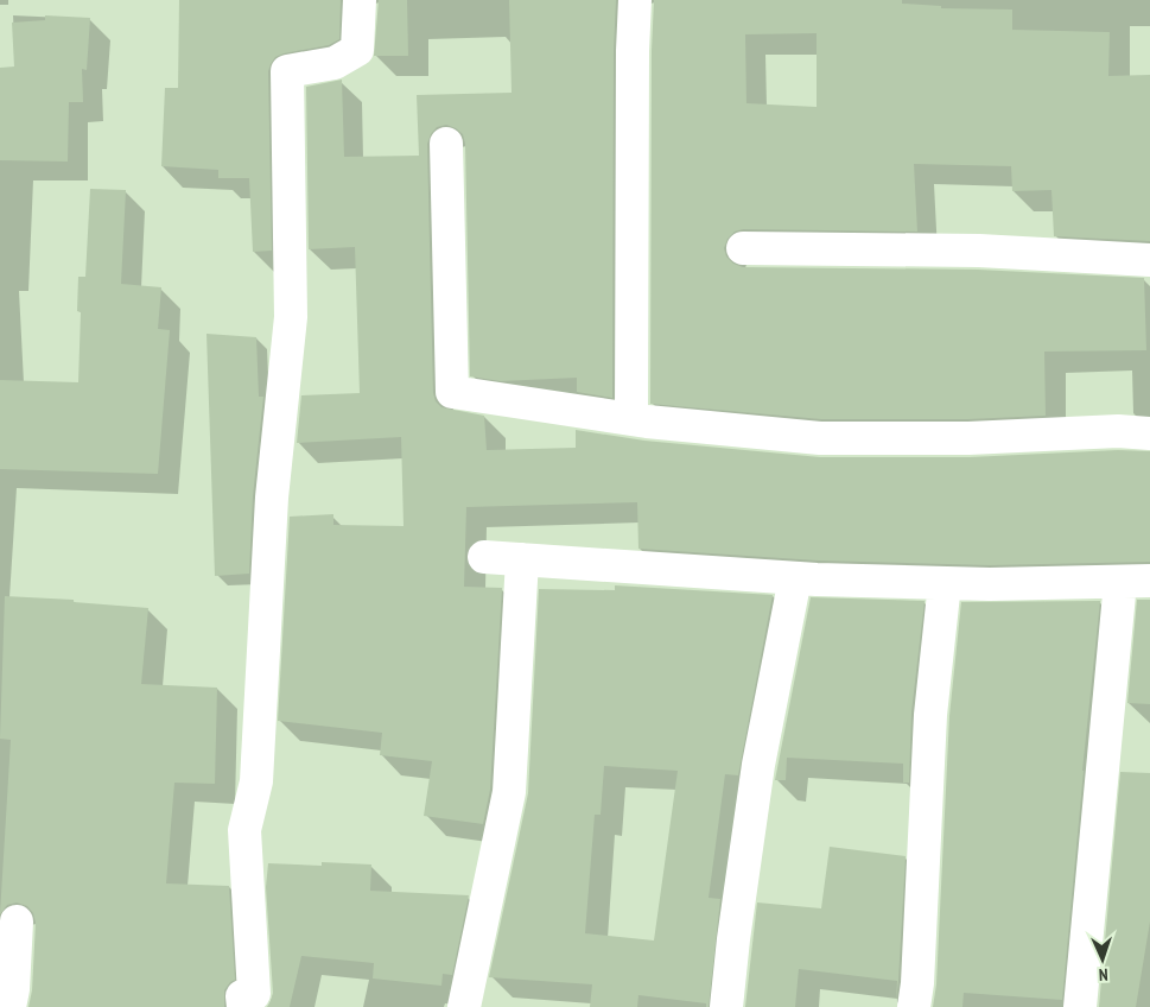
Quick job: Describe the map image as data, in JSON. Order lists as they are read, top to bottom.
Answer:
{
  "north": "bottom"
}
